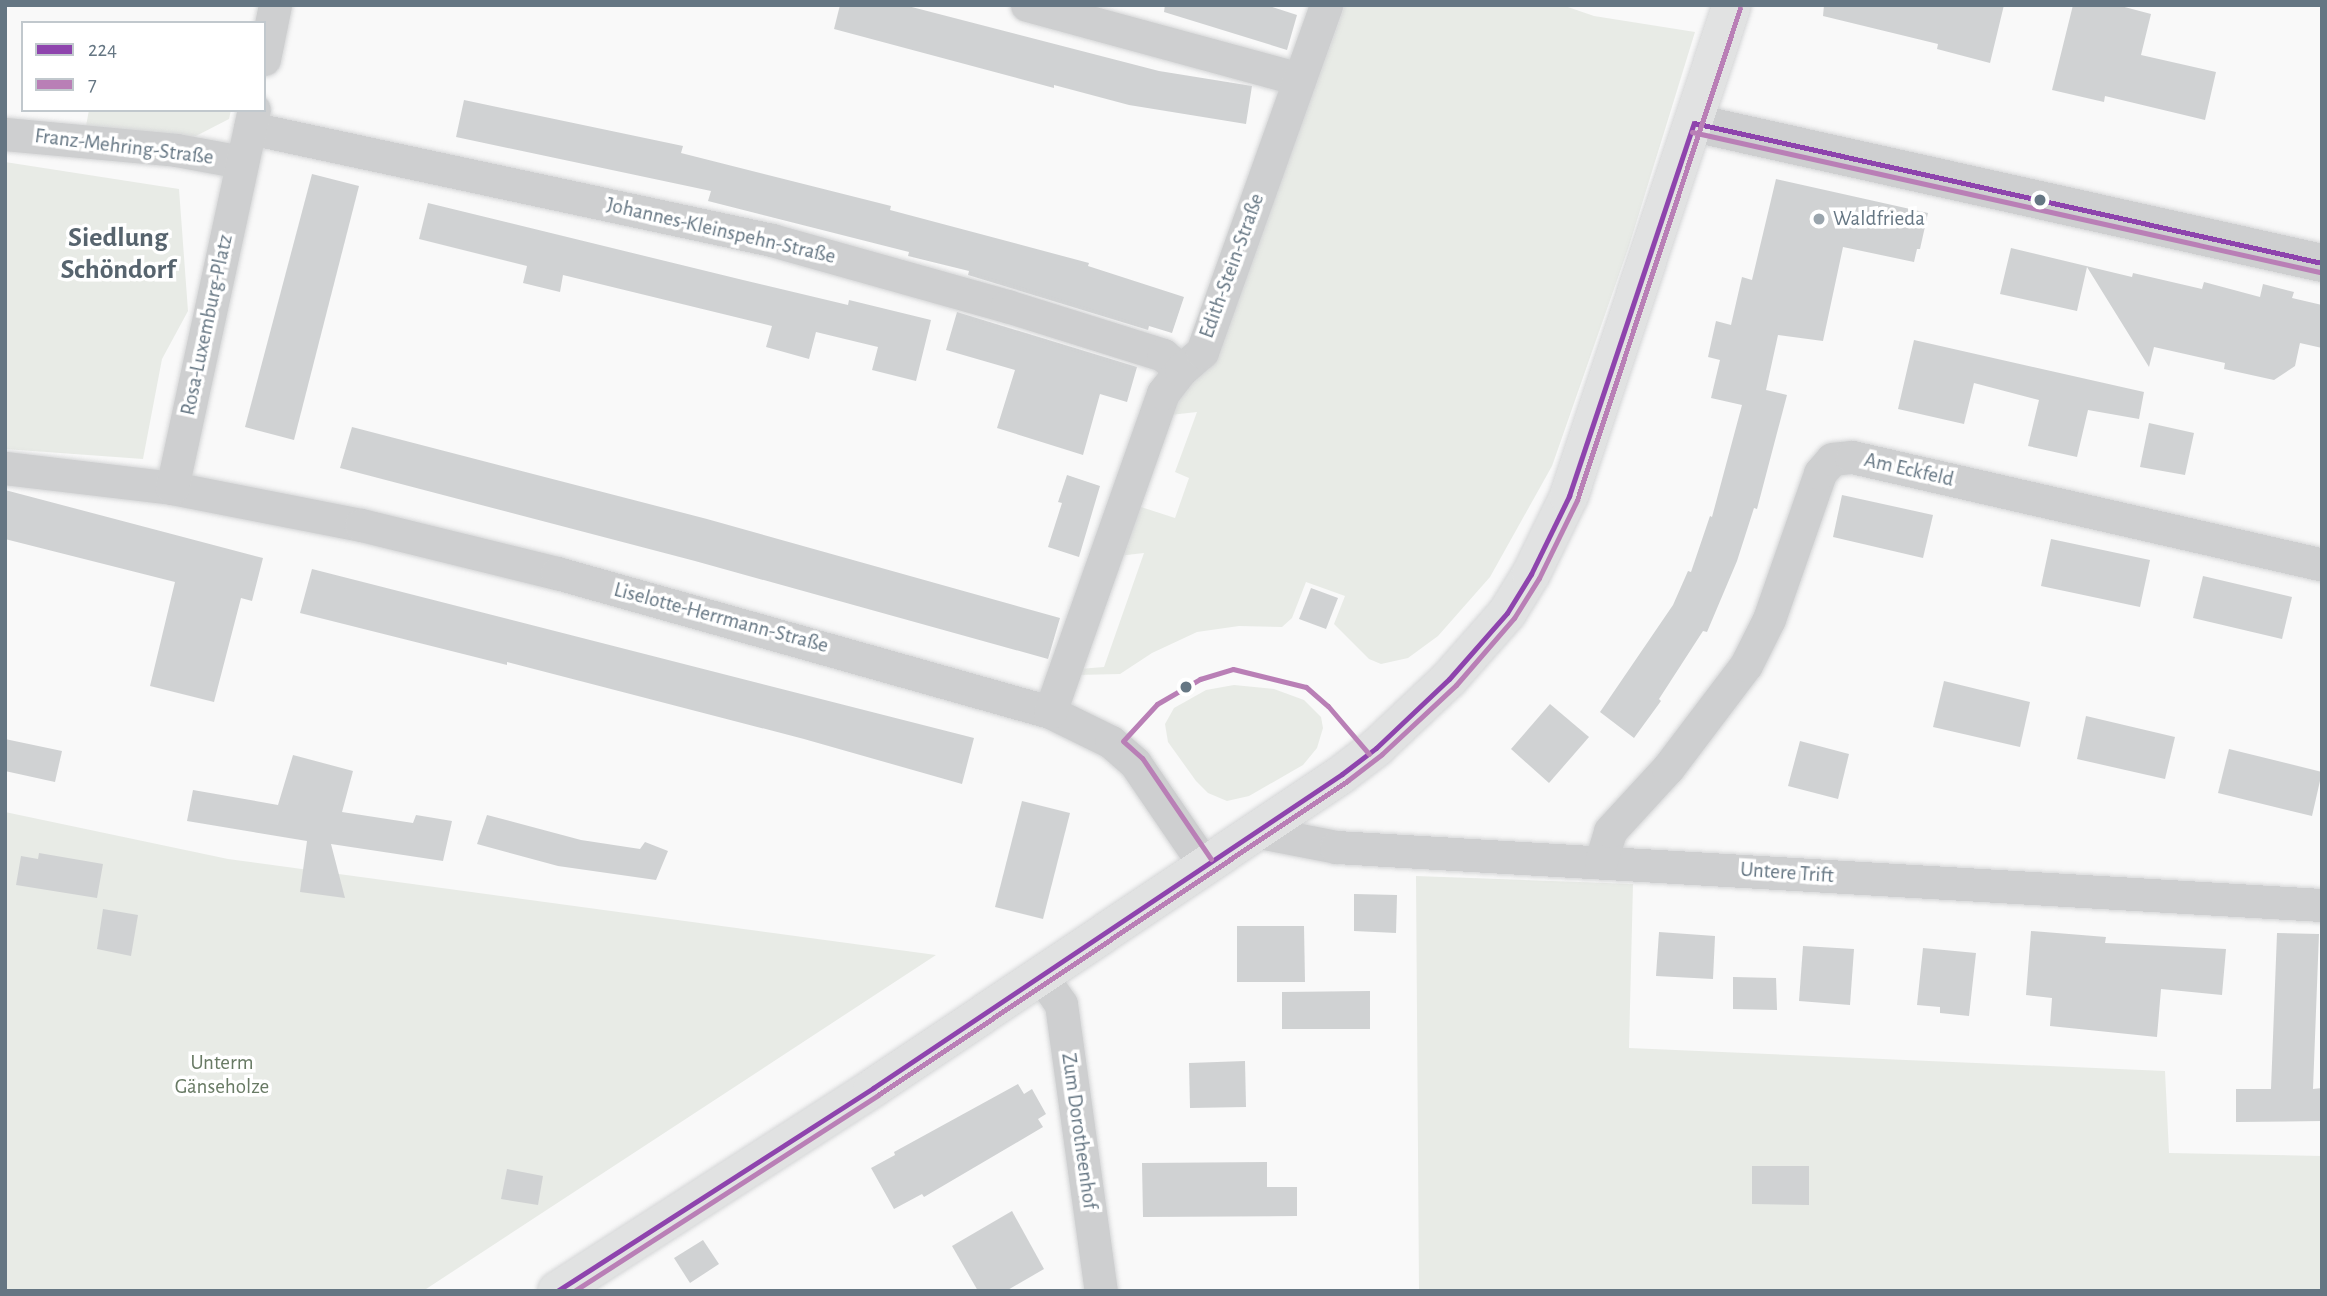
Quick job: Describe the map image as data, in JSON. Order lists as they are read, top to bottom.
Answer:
{
  "streets": {
    "street": [
      "Franz-Mehring-Straße",
      "Johannes-Kleinspehn-Straße",
      "Edith-Stein-Straße",
      "Rosa-Luxemburg-Platz",
      "Am Eckfeld",
      "Liselotte-Herrmann-Straße",
      "Untere Trift",
      "Zum Dorotheenhof"
    ]
  },
  "crossings": [
    ["Franz-Mehring-Straße", "Rosa-Luxemburg-Platz"],
    ["Johannes-Kleinspehn-Straße", "Edith-Stein-Straße"],
    ["Johannes-Kleinspehn-Straße", "Rosa-Luxemburg-Platz"],
    ["Edith-Stein-Straße", "Liselotte-Herrmann-Straße"],
    ["Rosa-Luxemburg-Platz", "Liselotte-Herrmann-Straße"],
    ["Am Eckfeld", "Untere Trift"]
  ],
  "districts": ["Siedlung Schöndorf"],
  "parks": ["Unterm Gänseholze"],
  "places": ["Waldfrieda"],
  "lines": ["transit line 7", "transit line 224"],
  "legend": ["224", "7"]
}
